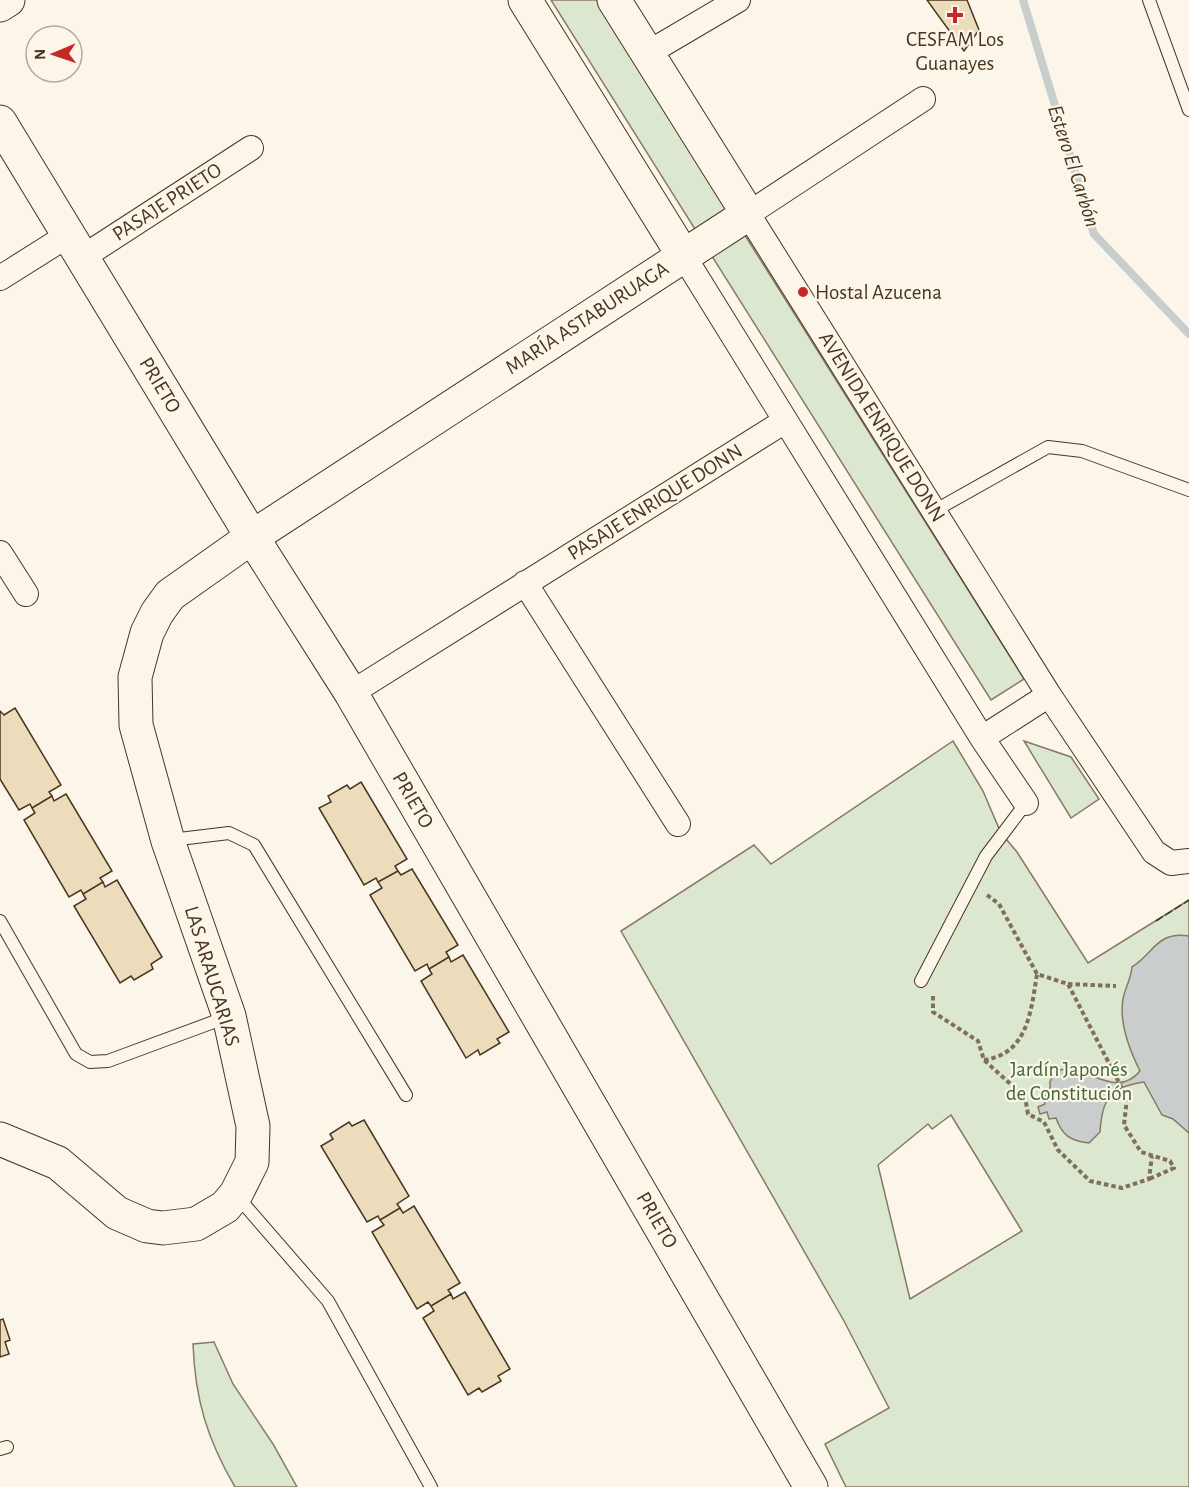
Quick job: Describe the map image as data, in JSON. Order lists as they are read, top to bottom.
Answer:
{
  "streets": {
    "street": [
      "PASAJE PRIETO",
      "MARÍA ASTABURUAGA",
      "PRIETO",
      "AVENIDA ENRIQUE DONN",
      "PASAJE ENRIQUE DONN",
      "LAS ARAUCARIAS"
    ]
  },
  "crossings": [
    ["PASAJE PRIETO", "PRIETO"],
    ["MARÍA ASTABURUAGA", "PRIETO"],
    ["MARÍA ASTABURUAGA", "AVENIDA ENRIQUE DONN"],
    ["MARÍA ASTABURUAGA", "LAS ARAUCARIAS"],
    ["PRIETO", "PASAJE ENRIQUE DONN"],
    ["PRIETO", "LAS ARAUCARIAS"]
  ],
  "water": ["Estero El Carbón"],
  "parks": ["Jardín Japonés de Constitución"],
  "places": {
    "health": ["CESFAM Los Guanayes"],
    "other": ["Hostal Azucena"]
  },
  "north": "left"
}
